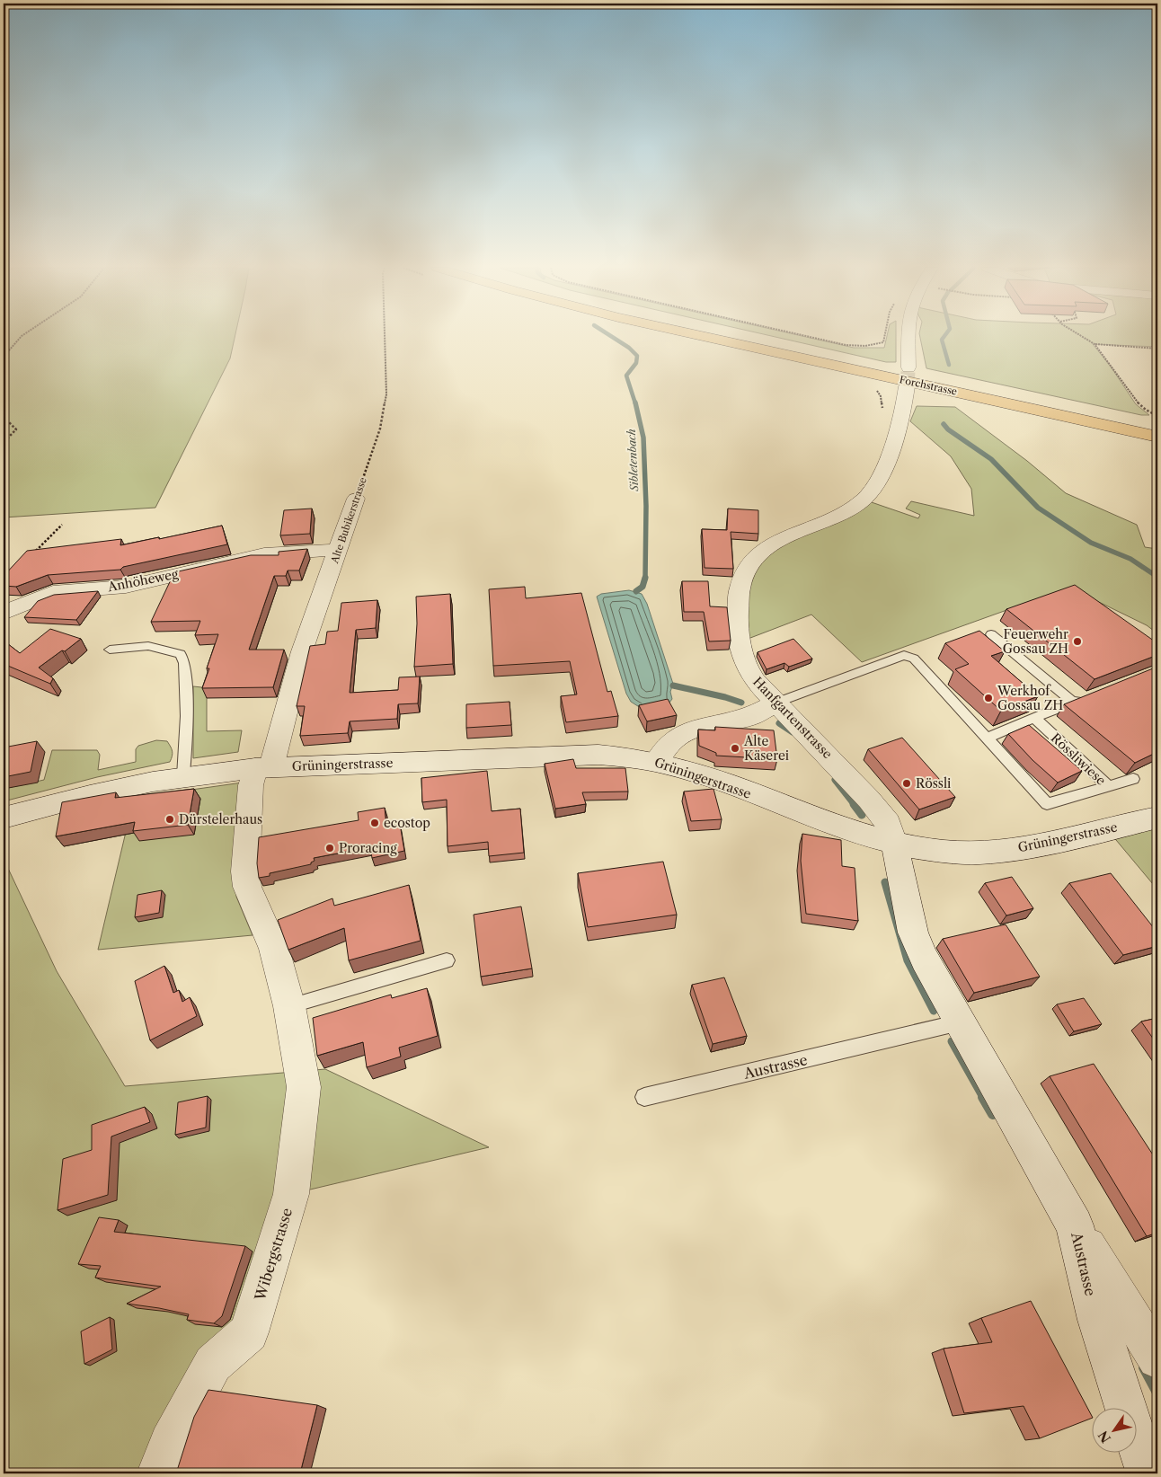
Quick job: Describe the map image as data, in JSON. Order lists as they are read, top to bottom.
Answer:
{
  "streets": {
    "highway": ["Forchstrasse"],
    "street": [
      "Alte Bubikerstrasse",
      "Anhöheweg",
      "Hanfgartenstrasse",
      "Grüningerstrasse",
      "Austrasse",
      "Wibergstrasse"
    ],
    "lane": ["Rössliwiese"]
  },
  "crossings": [
    ["Alte Bubikerstrasse", "Anhöheweg"],
    ["Alte Bubikerstrasse", "Grüningerstrasse"],
    ["Alte Bubikerstrasse", "Wibergstrasse"],
    ["Hanfgartenstrasse", "Rössliwiese"],
    ["Hanfgartenstrasse", "Grüningerstrasse"],
    ["Hanfgartenstrasse", "Austrasse"],
    ["Grüningerstrasse", "Austrasse"],
    ["Grüningerstrasse", "Wibergstrasse"]
  ],
  "water": ["Sibletenbach"],
  "places": [
    "Feuerwehr Gossau ZH",
    "Werkhof Gossau ZH",
    "Alte Käserei",
    "Rössli",
    "Dürstelerhaus",
    "ecostop",
    "Proracing"
  ],
  "north": "bottom left"
}
